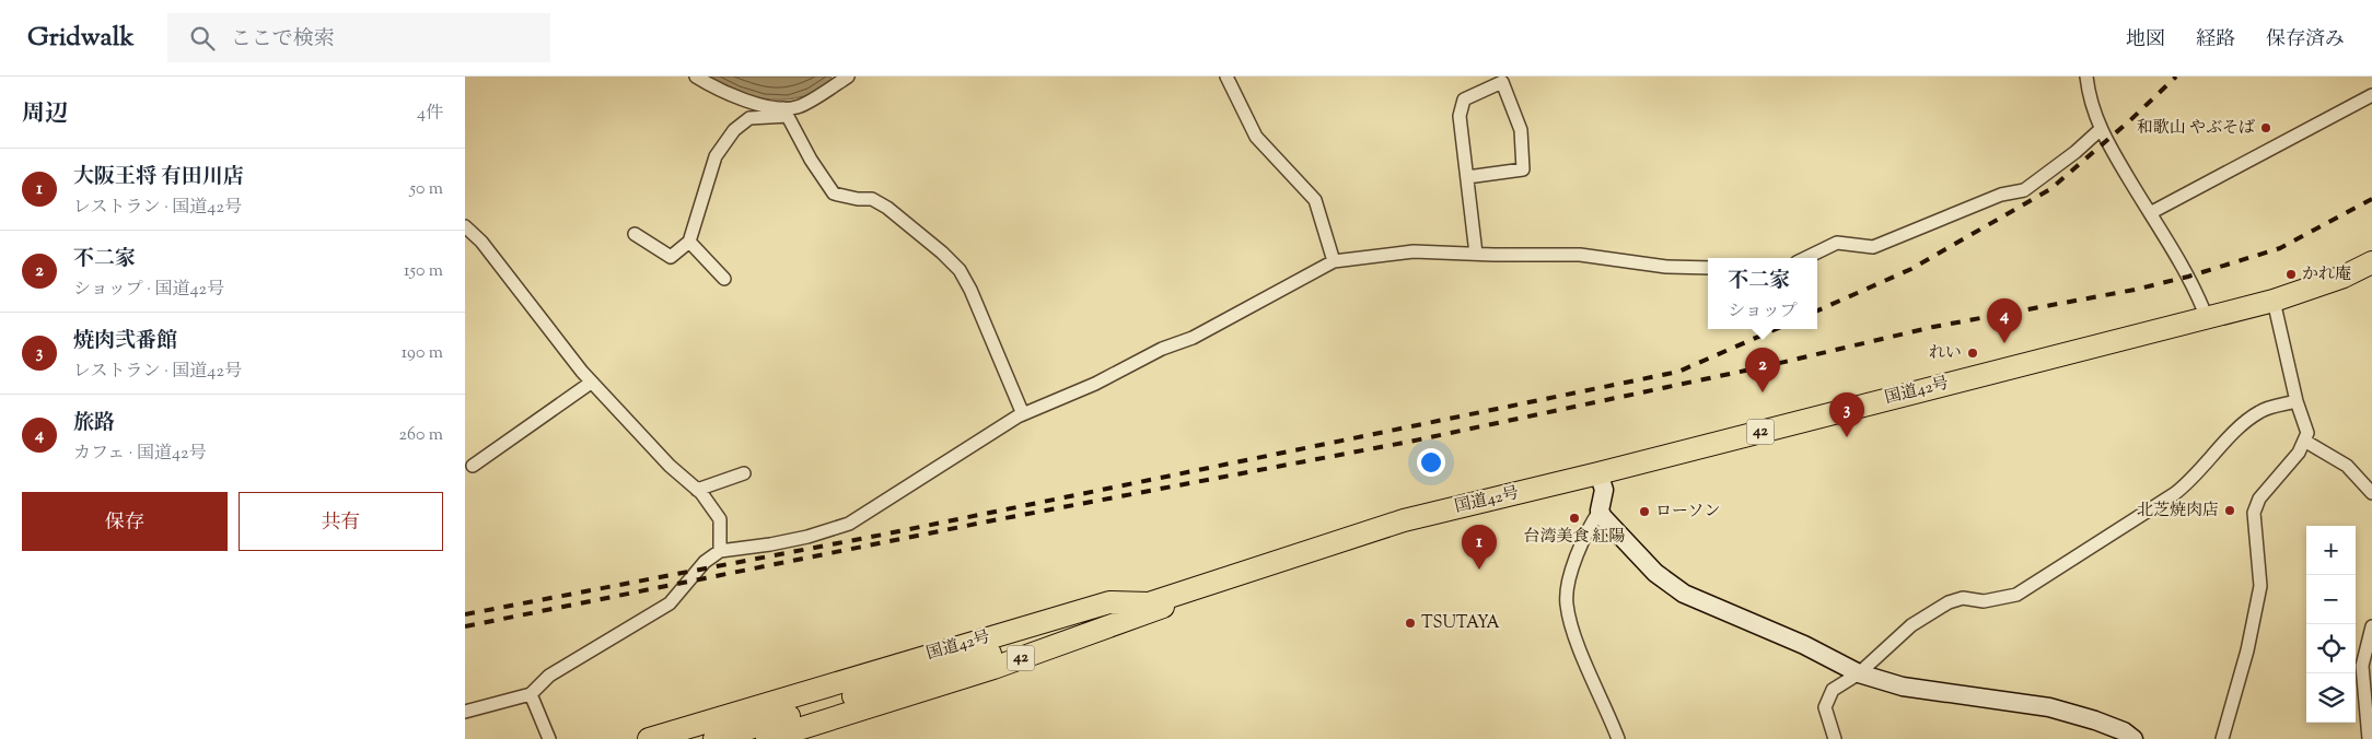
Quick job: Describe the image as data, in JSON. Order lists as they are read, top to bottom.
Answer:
{
  "streets": {
    "highway": ["国道42号", "42"]
  },
  "places": [
    "和歌山 やぶそば",
    "かれ庵",
    "れい",
    "北芝焼肉店",
    "ローソン",
    "台湾美食 紅陽",
    "TSUTAYA"
  ],
  "page": {
    "header": "Gridwalk",
    "search": "ここで検索",
    "nav": ["地図", "経路", "保存済み"],
    "heading": ["周辺", "4件"],
    "list": [
      {
        "mark": "1",
        "name": "大阪王将 有田川店",
        "note": "レストラン · 国道42号",
        "value": "50 m"
      },
      {
        "mark": "2",
        "name": "不二家",
        "note": "ショップ · 国道42号",
        "value": "150 m"
      },
      {
        "mark": "3",
        "name": "焼肉弐番館",
        "note": "レストラン · 国道42号",
        "value": "190 m"
      },
      {
        "mark": "4",
        "name": "旅路",
        "note": "カフェ · 国道42号",
        "value": "260 m"
      }
    ],
    "popup": ["不二家", "ショップ"],
    "pins": [
      "4",
      "2",
      "3",
      "1"
    ],
    "buttons": ["保存", "共有"],
    "map_buttons": ["+", "−"]
  }
}
